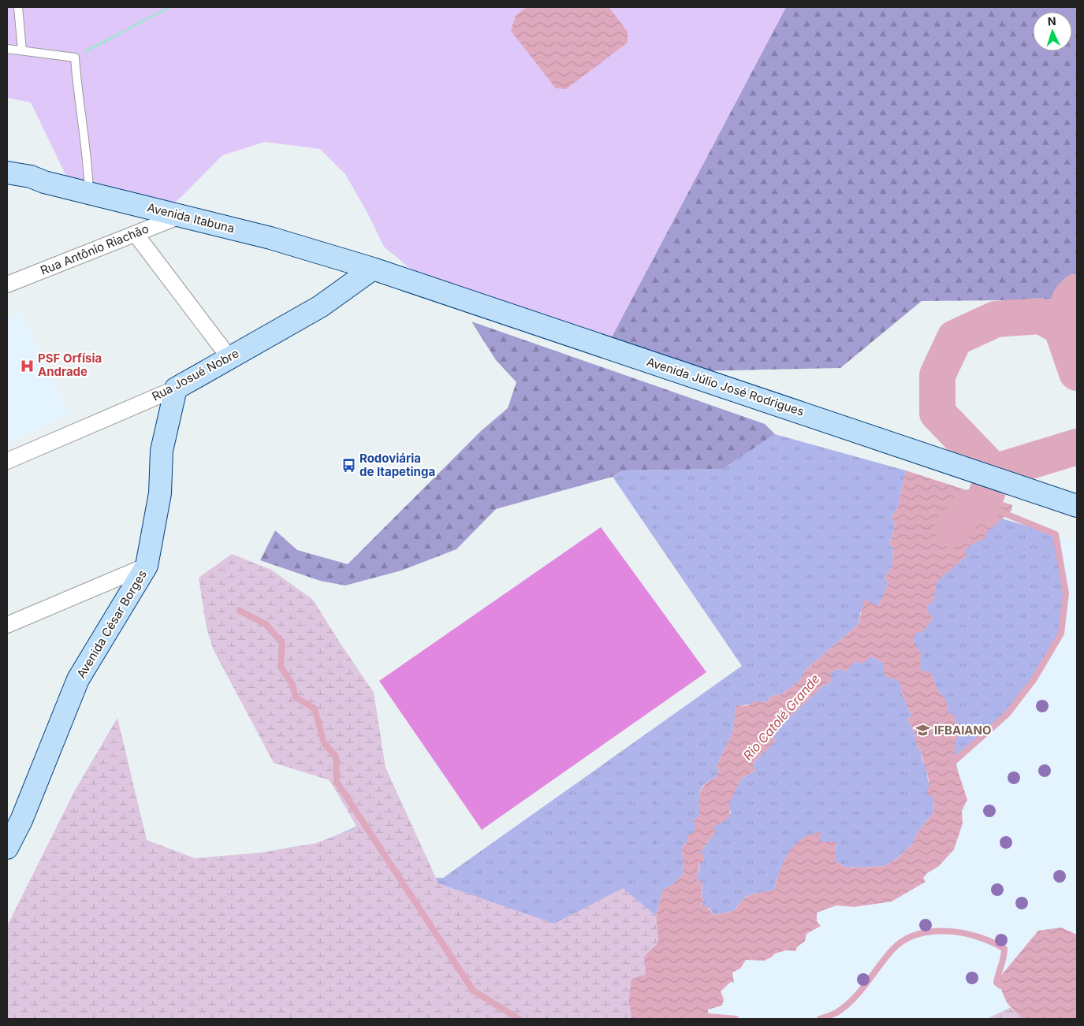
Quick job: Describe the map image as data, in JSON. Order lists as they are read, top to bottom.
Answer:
{
  "streets": {
    "main road": [
      "Avenida Itabuna",
      "Rua Josué Nobre",
      "Avenida Júlio José Rodrigues",
      "Avenida César Borges"
    ],
    "street": ["Rua Antônio Riachão"]
  },
  "crossings": [
    ["Avenida Itabuna", "Rua Antônio Riachão"],
    ["Avenida Itabuna", "Rua Josué Nobre"],
    ["Avenida Itabuna", "Avenida Júlio José Rodrigues"],
    ["Rua Josué Nobre", "Avenida Júlio José Rodrigues"],
    ["Rua Josué Nobre", "Avenida César Borges"]
  ],
  "water": ["Rio Catolé Grande"],
  "places": {
    "hospital": ["PSF Orfísia Andrade"],
    "bus stop": ["Rodoviária de Itapetinga"],
    "school or university": ["IFBAIANO"]
  },
  "north": "top"
}
